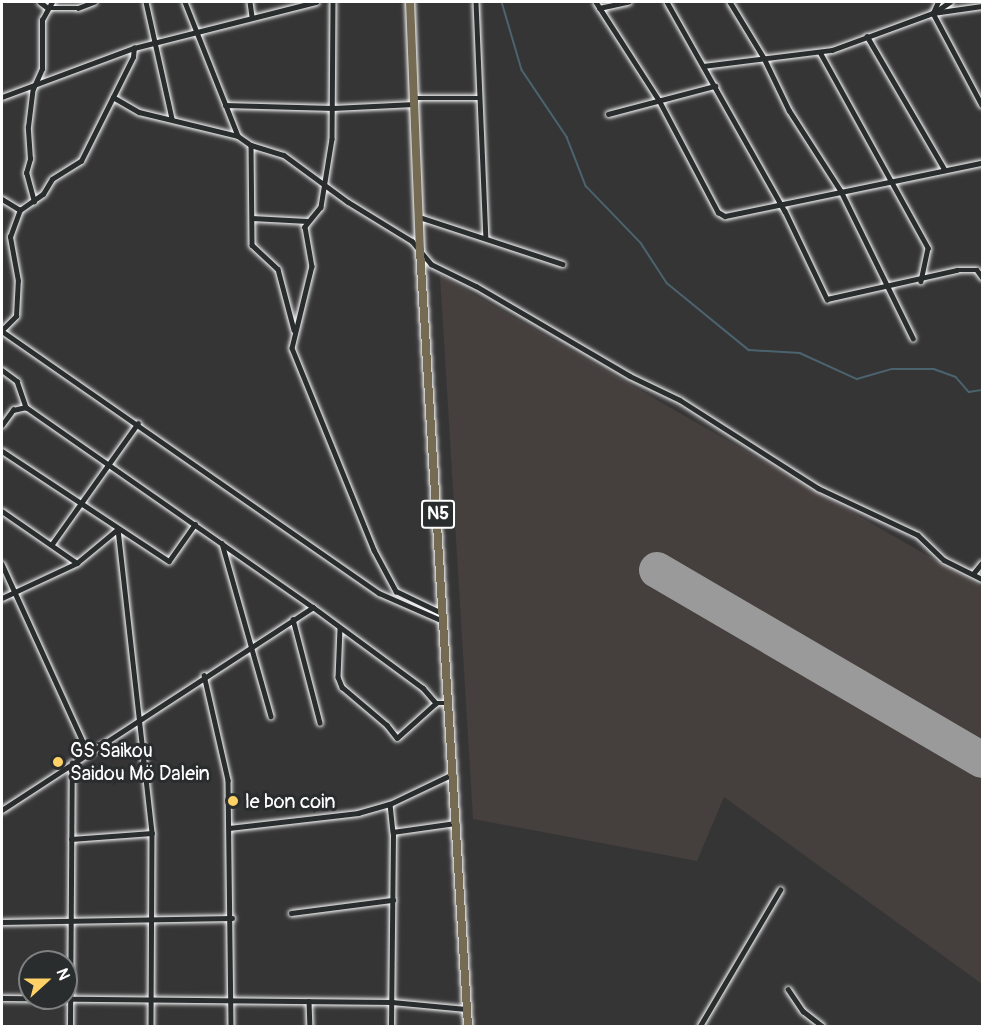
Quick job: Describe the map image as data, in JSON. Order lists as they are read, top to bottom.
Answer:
{
  "streets": {
    "highway": ["N5"]
  },
  "places": ["GS Saikou Saidou Mö Dalein", "le bon coin"],
  "north": "right"
}
